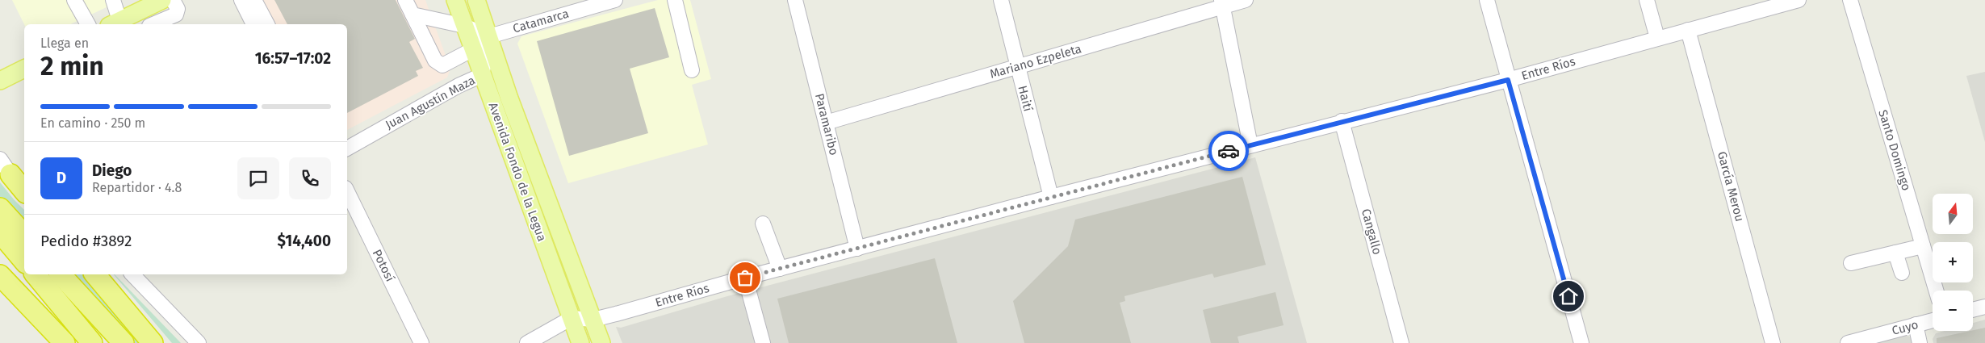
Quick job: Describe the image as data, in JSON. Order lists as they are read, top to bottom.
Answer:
{
  "streets": {
    "main road": ["Avenida Fondo de la Legua"],
    "street": [
      "Catamarca",
      "Mariano Ezpeleta",
      "Entre Ríos",
      "Haití",
      "Juan Agustín Maza",
      "Paramaribo",
      "Santo Domingo",
      "García Merou",
      "Cangallo",
      "Potosí",
      "Cuyo"
    ]
  },
  "crossings": [
    ["Catamarca", "Juan Agustín Maza"],
    ["Catamarca", "Avenida Fondo de la Legua"],
    ["Mariano Ezpeleta", "Haití"],
    ["Mariano Ezpeleta", "Paramaribo"],
    ["Entre Ríos", "Haití"],
    ["Entre Ríos", "Paramaribo"],
    ["Entre Ríos", "Avenida Fondo de la Legua"],
    ["Entre Ríos", "García Merou"],
    ["Entre Ríos", "Cangallo"],
    ["Juan Agustín Maza", "Avenida Fondo de la Legua"]
  ],
  "north": "top",
  "page": {
    "heading": ["2 min", "Llega en", "16:57–17:02"],
    "panel": [
      "Diego",
      "Repartidor · 4.8",
      "Pedido #3892",
      "$14,400"
    ],
    "bar": "En camino · 250 m",
    "round": "D",
    "map_buttons": ["+", "−"]
  }
}
